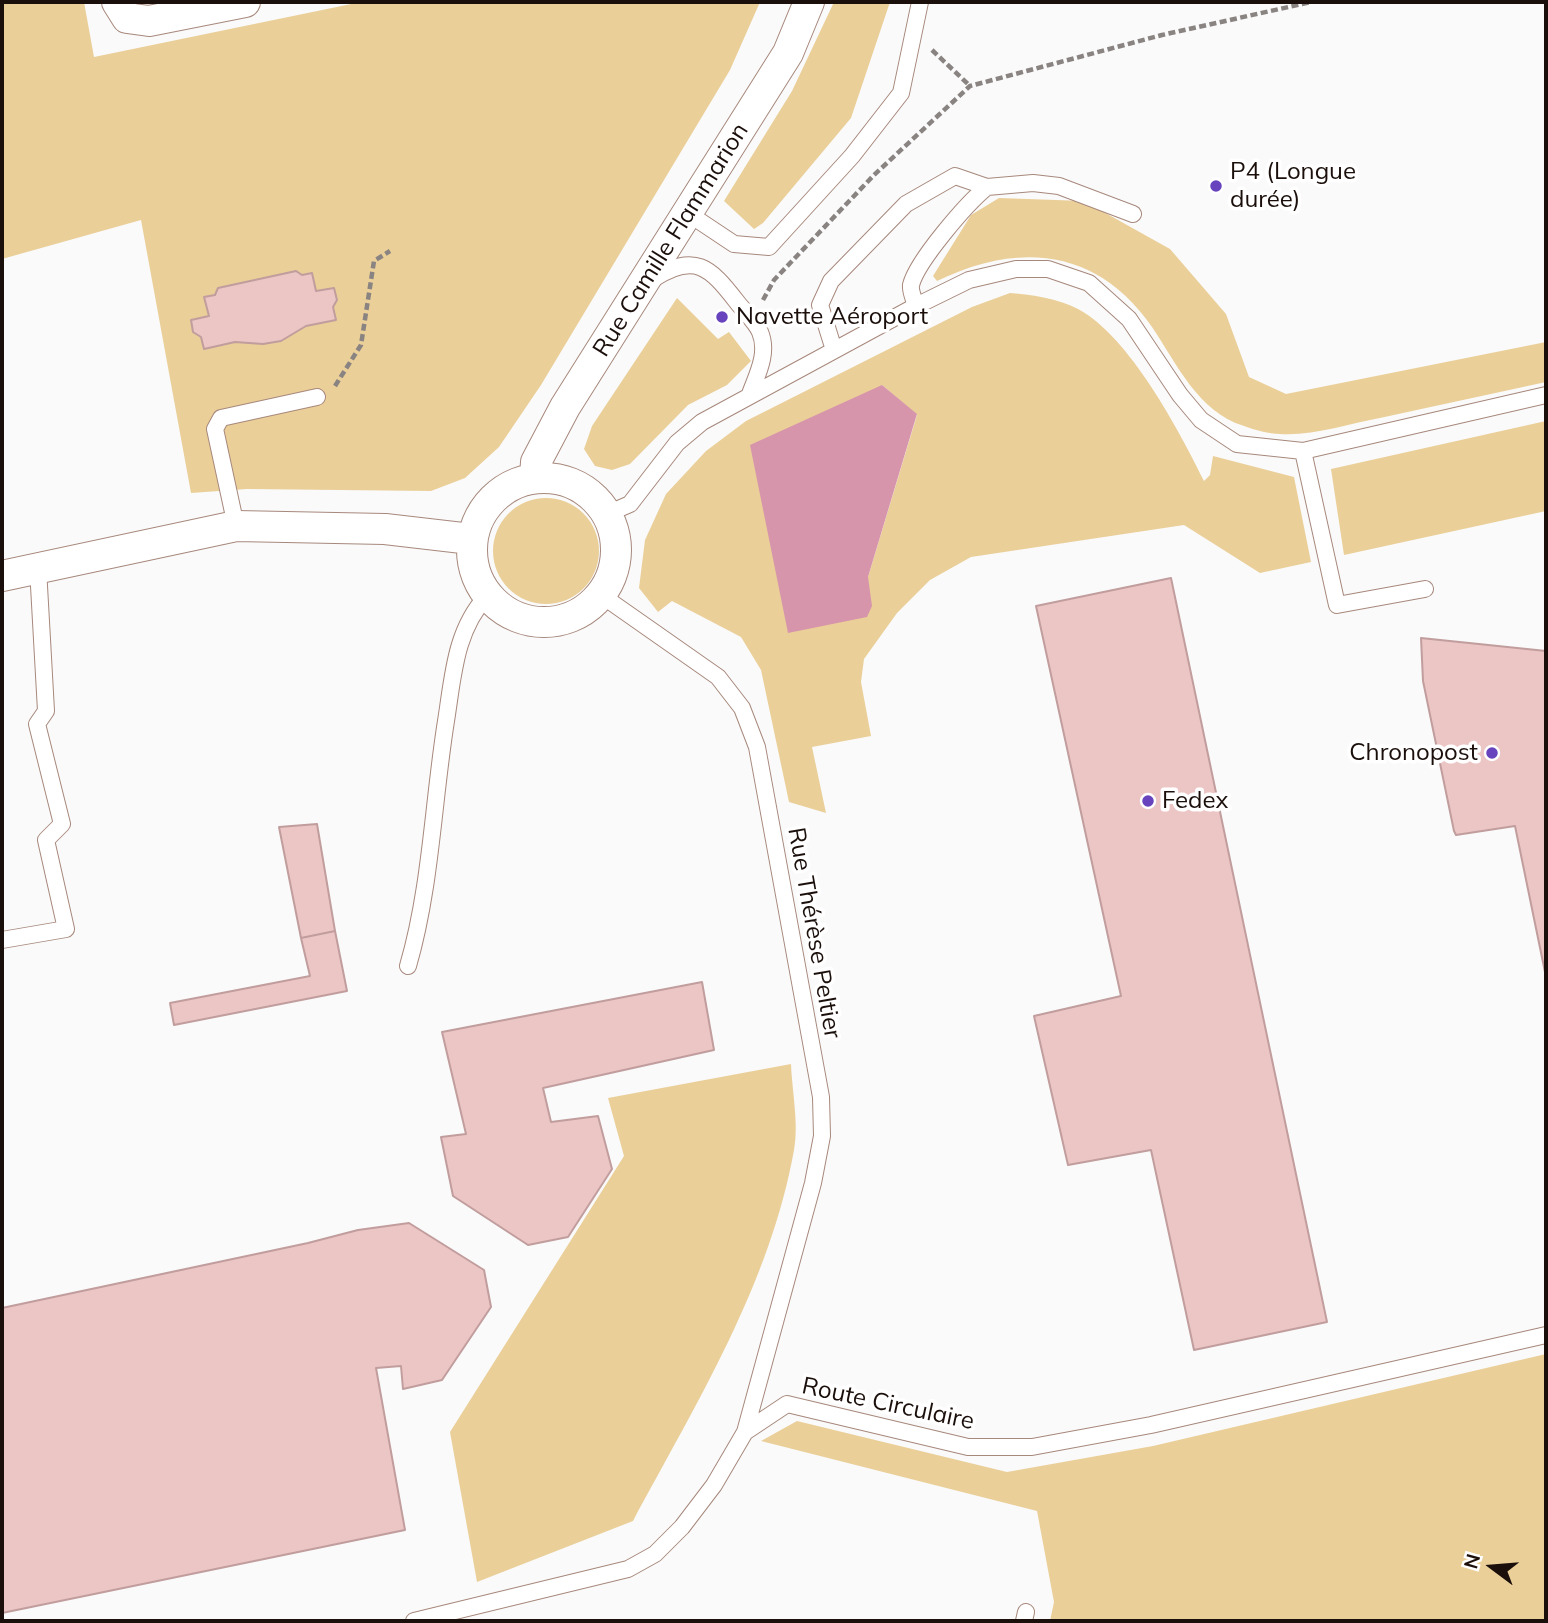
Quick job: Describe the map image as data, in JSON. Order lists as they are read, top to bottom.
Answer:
{
  "streets": {
    "street": ["Rue Camille Flammarion"],
    "lane": ["Rue Thérèse Peltier", "Route Circulaire"]
  },
  "crossings": [
    ["Rue Camille Flammarion", "Rue Thérèse Peltier"],
    ["Rue Thérèse Peltier", "Route Circulaire"]
  ],
  "places": [
    "P4 (Longue durée)",
    "Navette Aéroport",
    "Chronopost",
    "Fedex"
  ],
  "north": "left"
}
